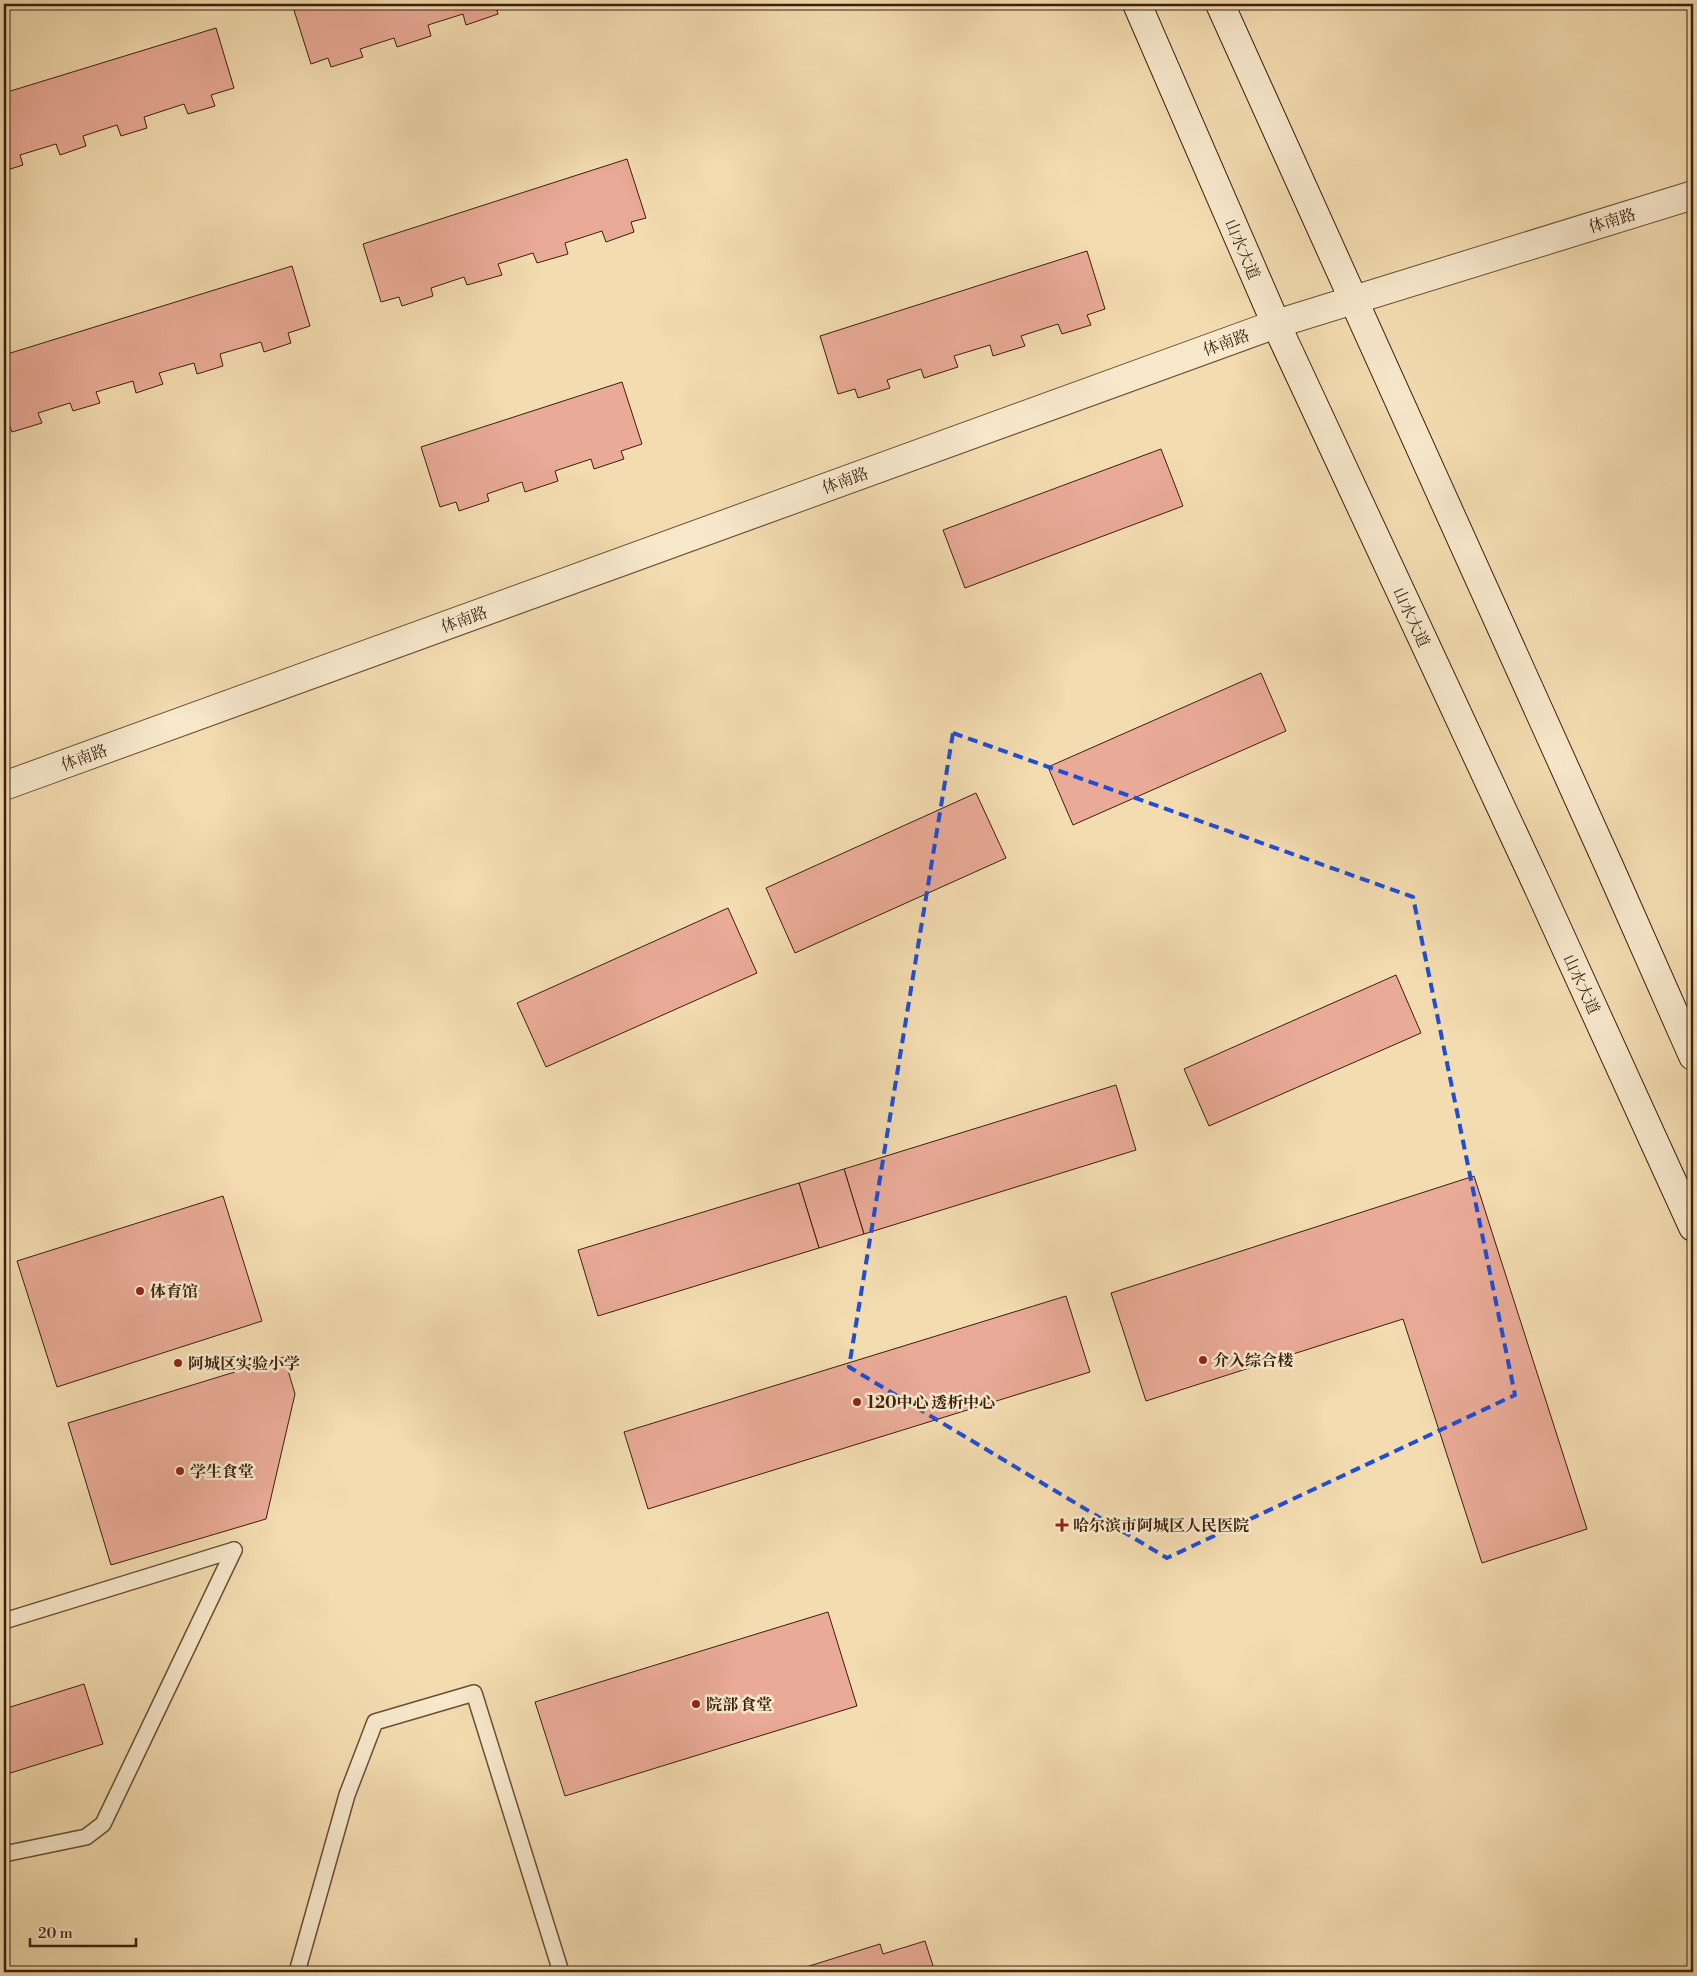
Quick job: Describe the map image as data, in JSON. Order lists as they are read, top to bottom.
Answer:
{
  "streets": {
    "main road": ["体南路", "山水大道"]
  },
  "crossings": [
    ["体南路", "山水大道"]
  ],
  "places": {
    "other": [
      "体育馆",
      "介入综合楼",
      "阿城区实验小学",
      "120中心 透析中心",
      "学生食堂",
      "院部 食堂"
    ],
    "health": ["哈尔滨市阿城区人民医院"]
  },
  "scale_bar": "20 m"
}
